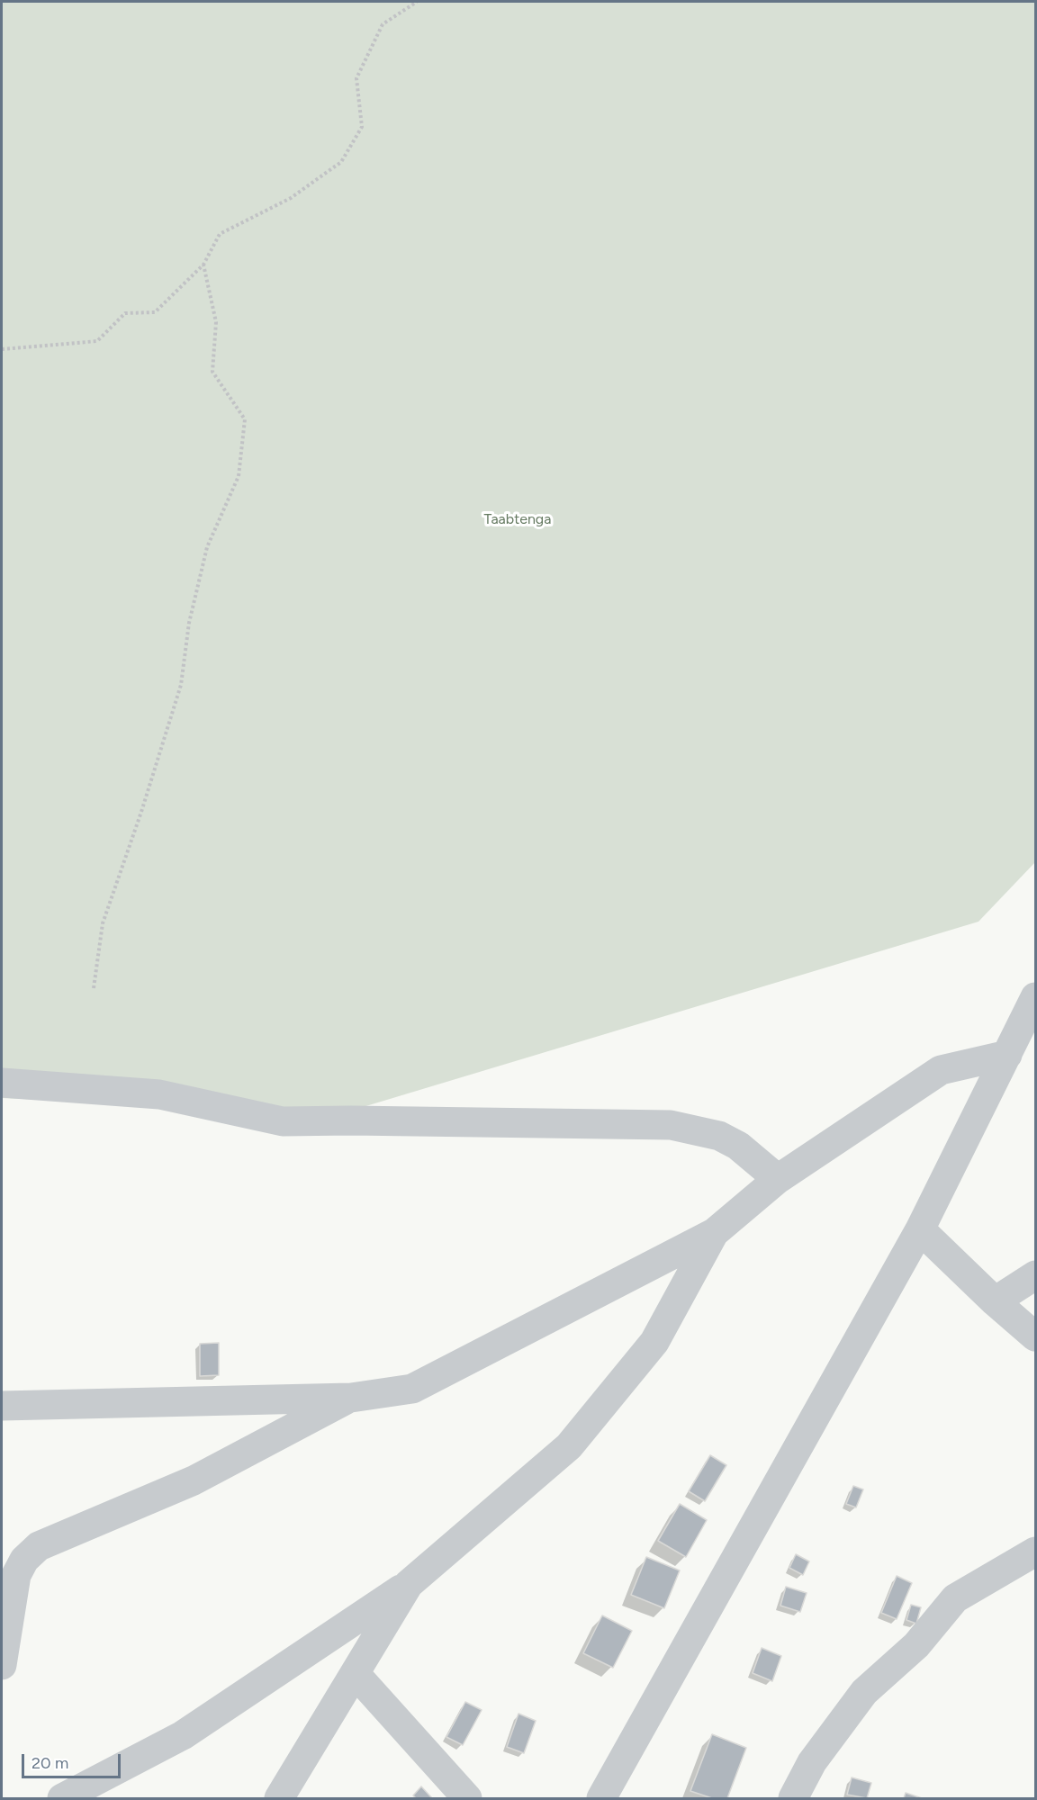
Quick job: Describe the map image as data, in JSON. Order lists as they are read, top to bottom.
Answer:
{
  "parks": ["Taabtenga"],
  "scale_bar": "20 m"
}
